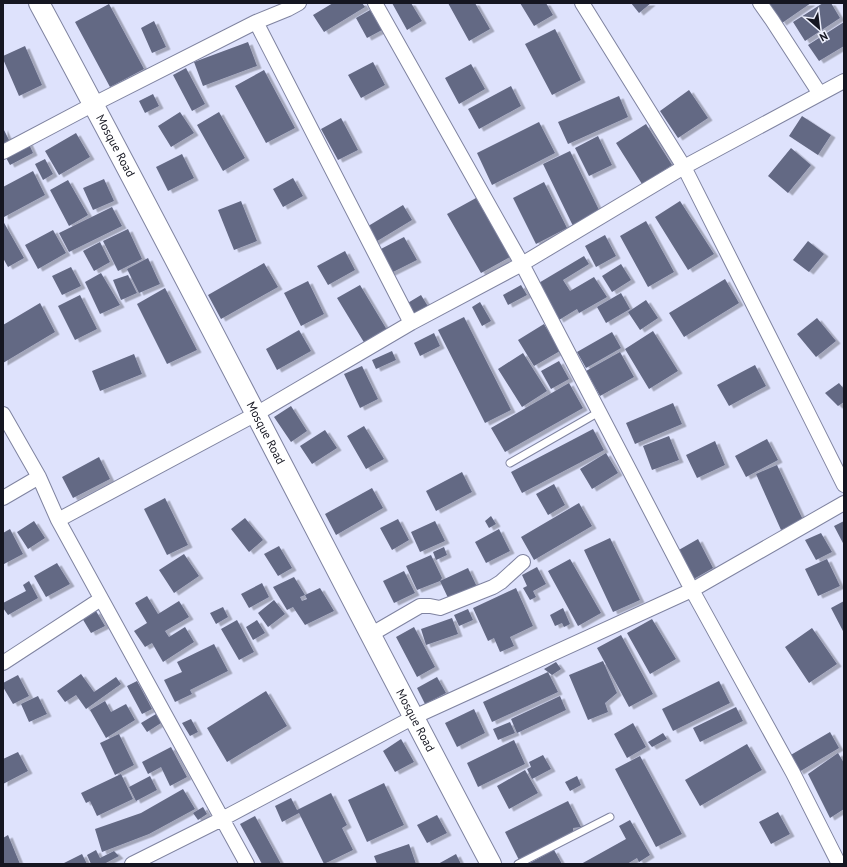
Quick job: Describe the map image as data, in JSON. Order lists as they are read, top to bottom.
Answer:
{
  "streets": {
    "street": ["Mosque Road"]
  },
  "north": "bottom right"
}
